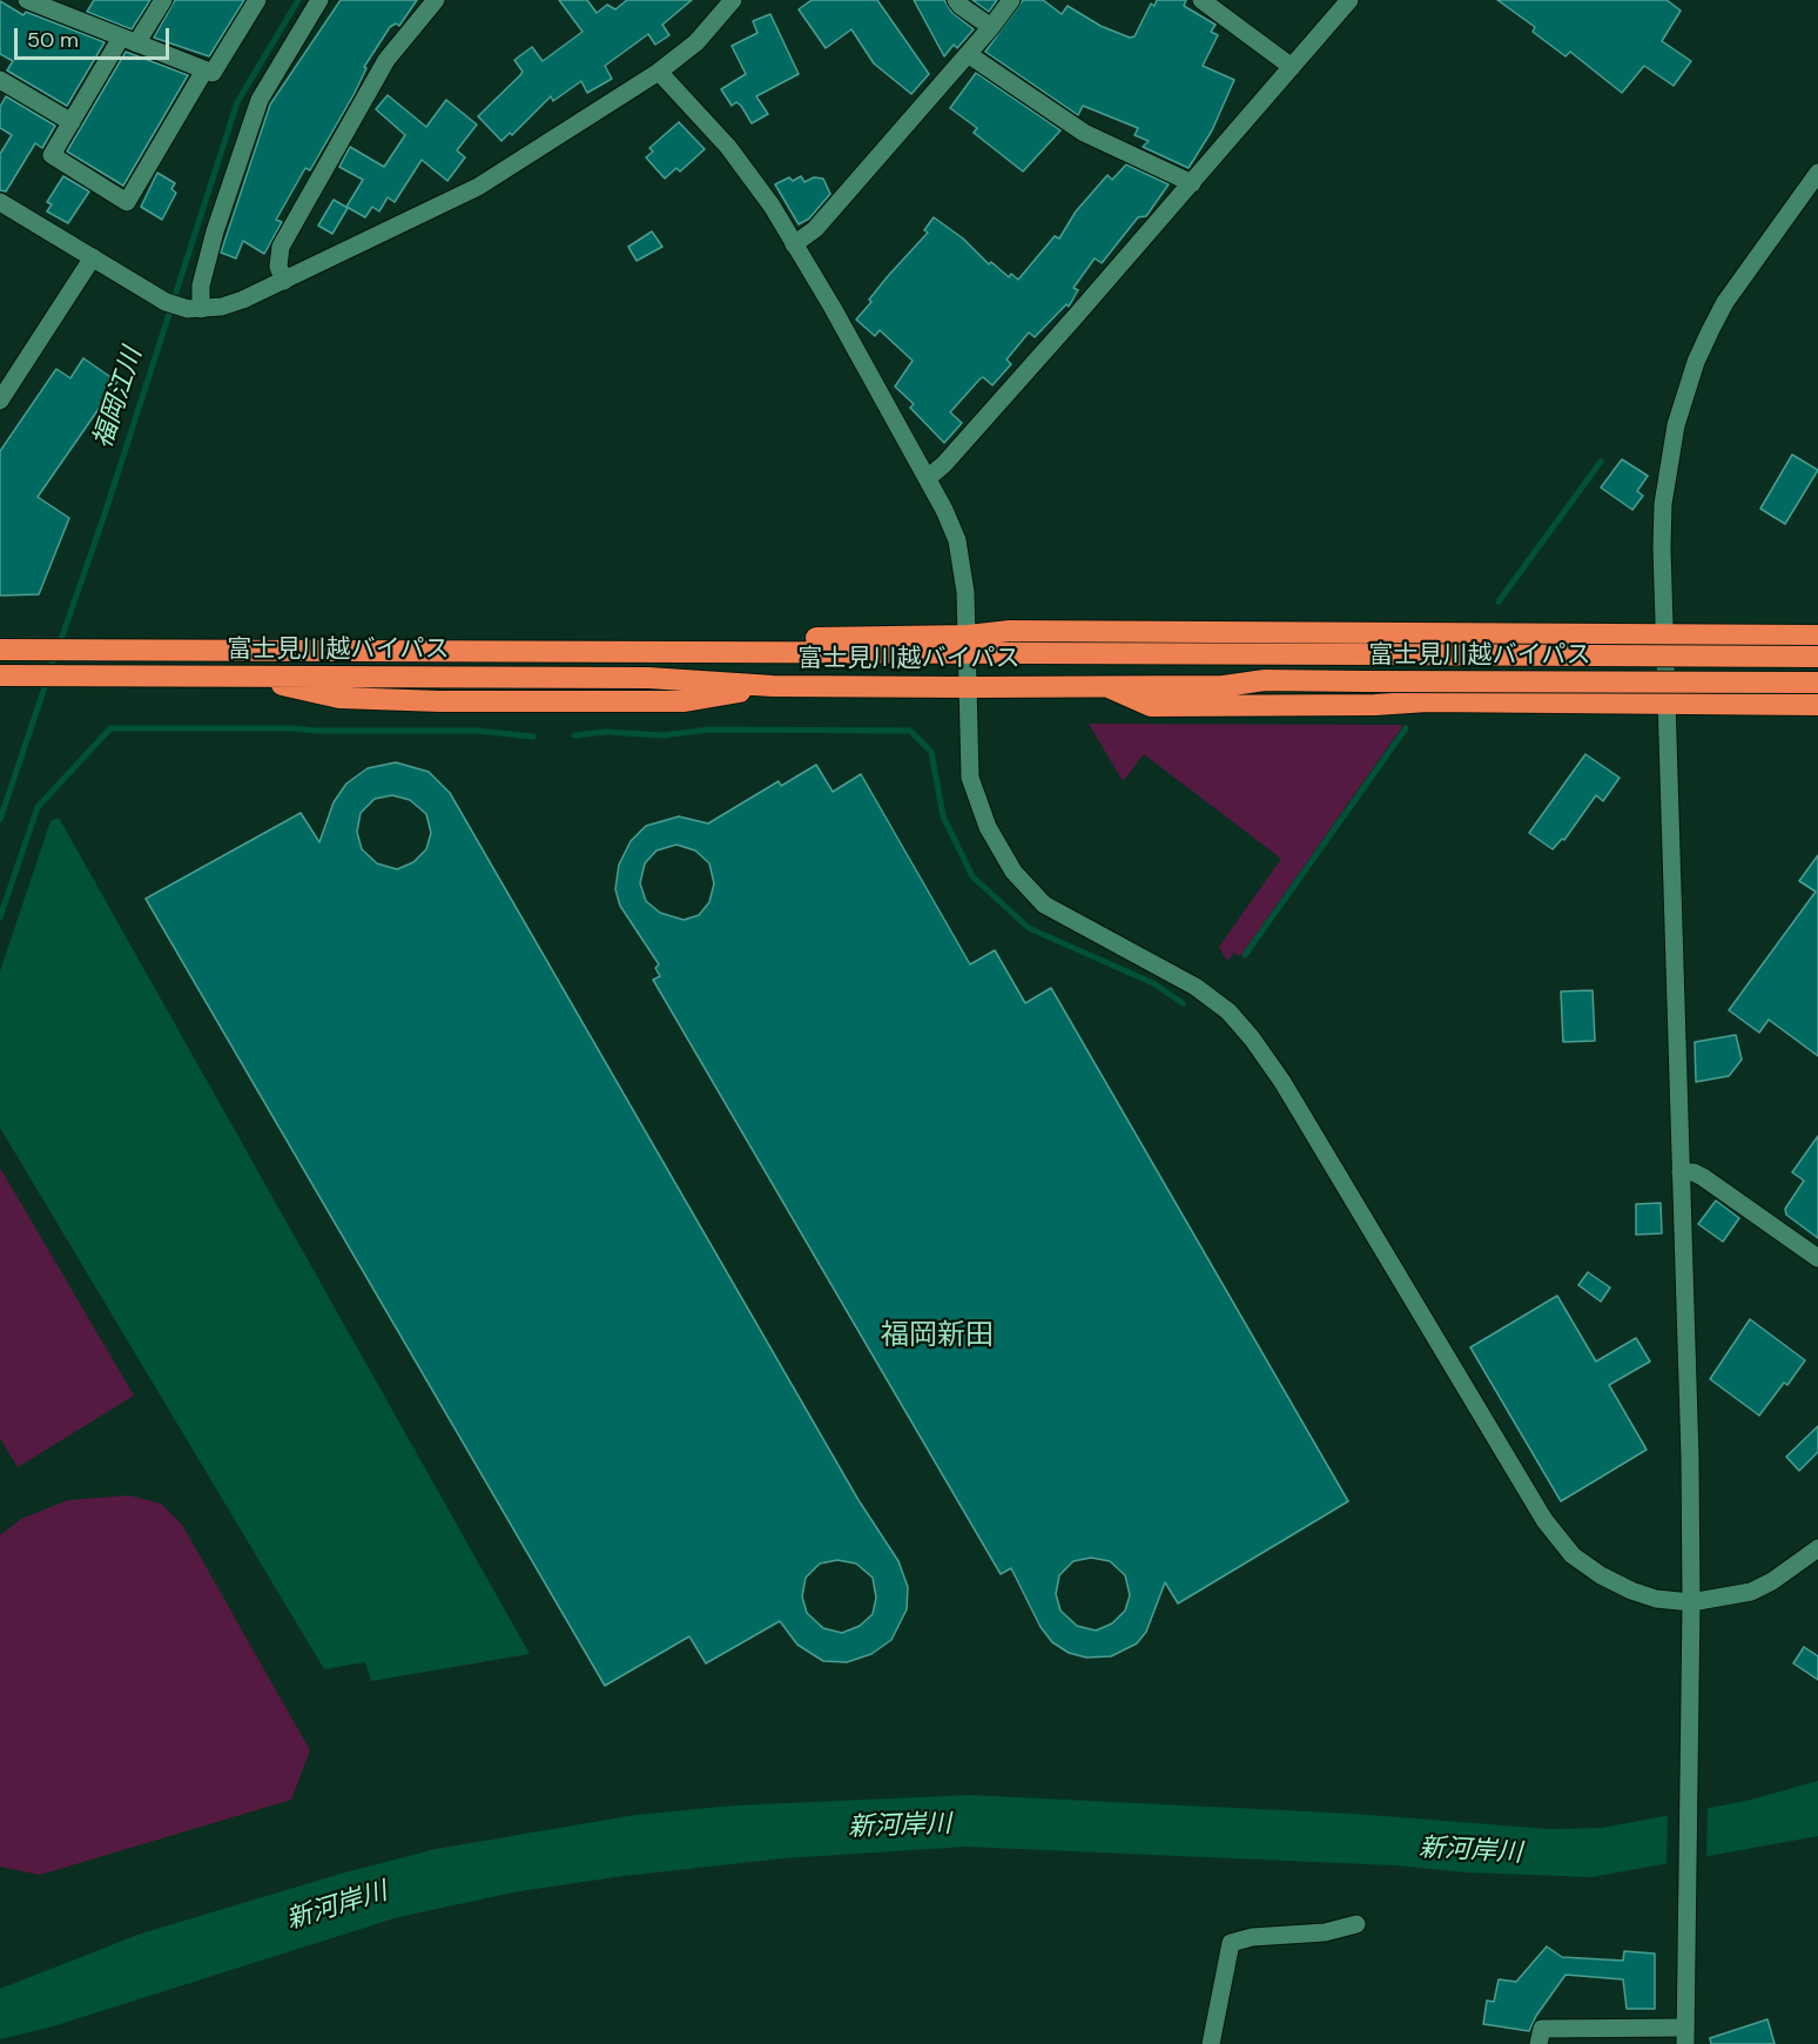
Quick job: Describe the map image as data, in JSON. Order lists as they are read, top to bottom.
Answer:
{
  "streets": {
    "highway": ["富士見川越バイパス"]
  },
  "districts": ["福岡新田"],
  "water": ["福岡江川", "新河岸川"],
  "scale_bar": "50 m"
}
